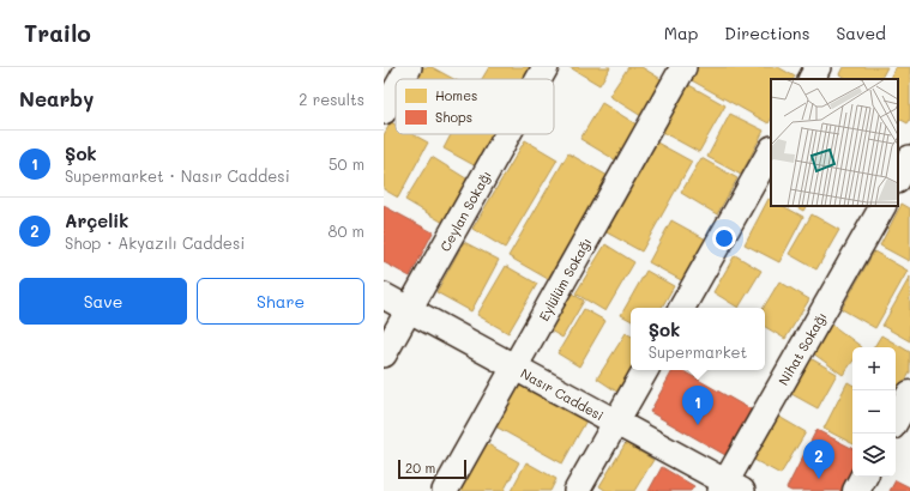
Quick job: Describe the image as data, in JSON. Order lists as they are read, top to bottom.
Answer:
{
  "streets": {
    "street": [
      "Ceylan Sokağı",
      "Eylülüm Sokağı",
      "Nihat Sokağı",
      "Nasır Caddesi"
    ]
  },
  "crossings": [
    ["Ceylan Sokağı", "Nasır Caddesi"],
    ["Eylülüm Sokağı", "Nasır Caddesi"],
    ["Nihat Sokağı", "Nasır Caddesi"]
  ],
  "legend": ["Homes", "Shops"],
  "scale_bar": "20 m",
  "page": {
    "header": "Trailo",
    "nav": ["Map", "Directions", "Saved"],
    "heading": ["Nearby", "2 results"],
    "list": [
      {
        "mark": "1",
        "name": "Şok",
        "note": "Supermarket · Nasır Caddesi",
        "value": "50 m"
      },
      {
        "mark": "2",
        "name": "Arçelik",
        "note": "Shop · Akyazılı Caddesi",
        "value": "80 m"
      }
    ],
    "buttons": ["Save", "Share"],
    "popup": ["Şok", "Supermarket"],
    "map_buttons": ["+", "−"],
    "pins": ["1", "2"],
    "scale": "20 m"
  }
}
